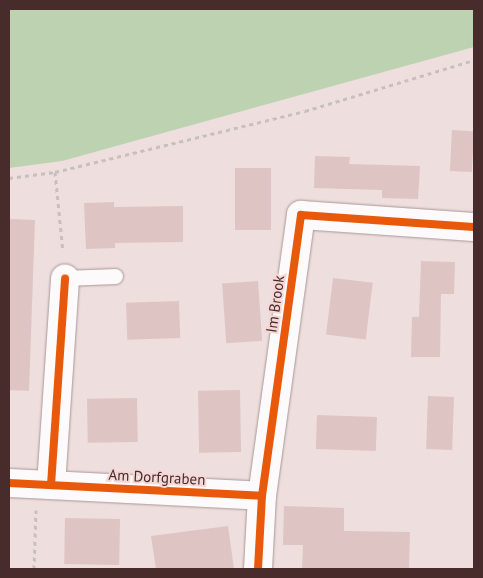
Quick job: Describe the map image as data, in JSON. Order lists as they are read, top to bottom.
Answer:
{
  "streets": {
    "street": ["Im Brook", "Am Dorfgraben"]
  },
  "crossings": [
    ["Im Brook", "Am Dorfgraben"]
  ]
}
